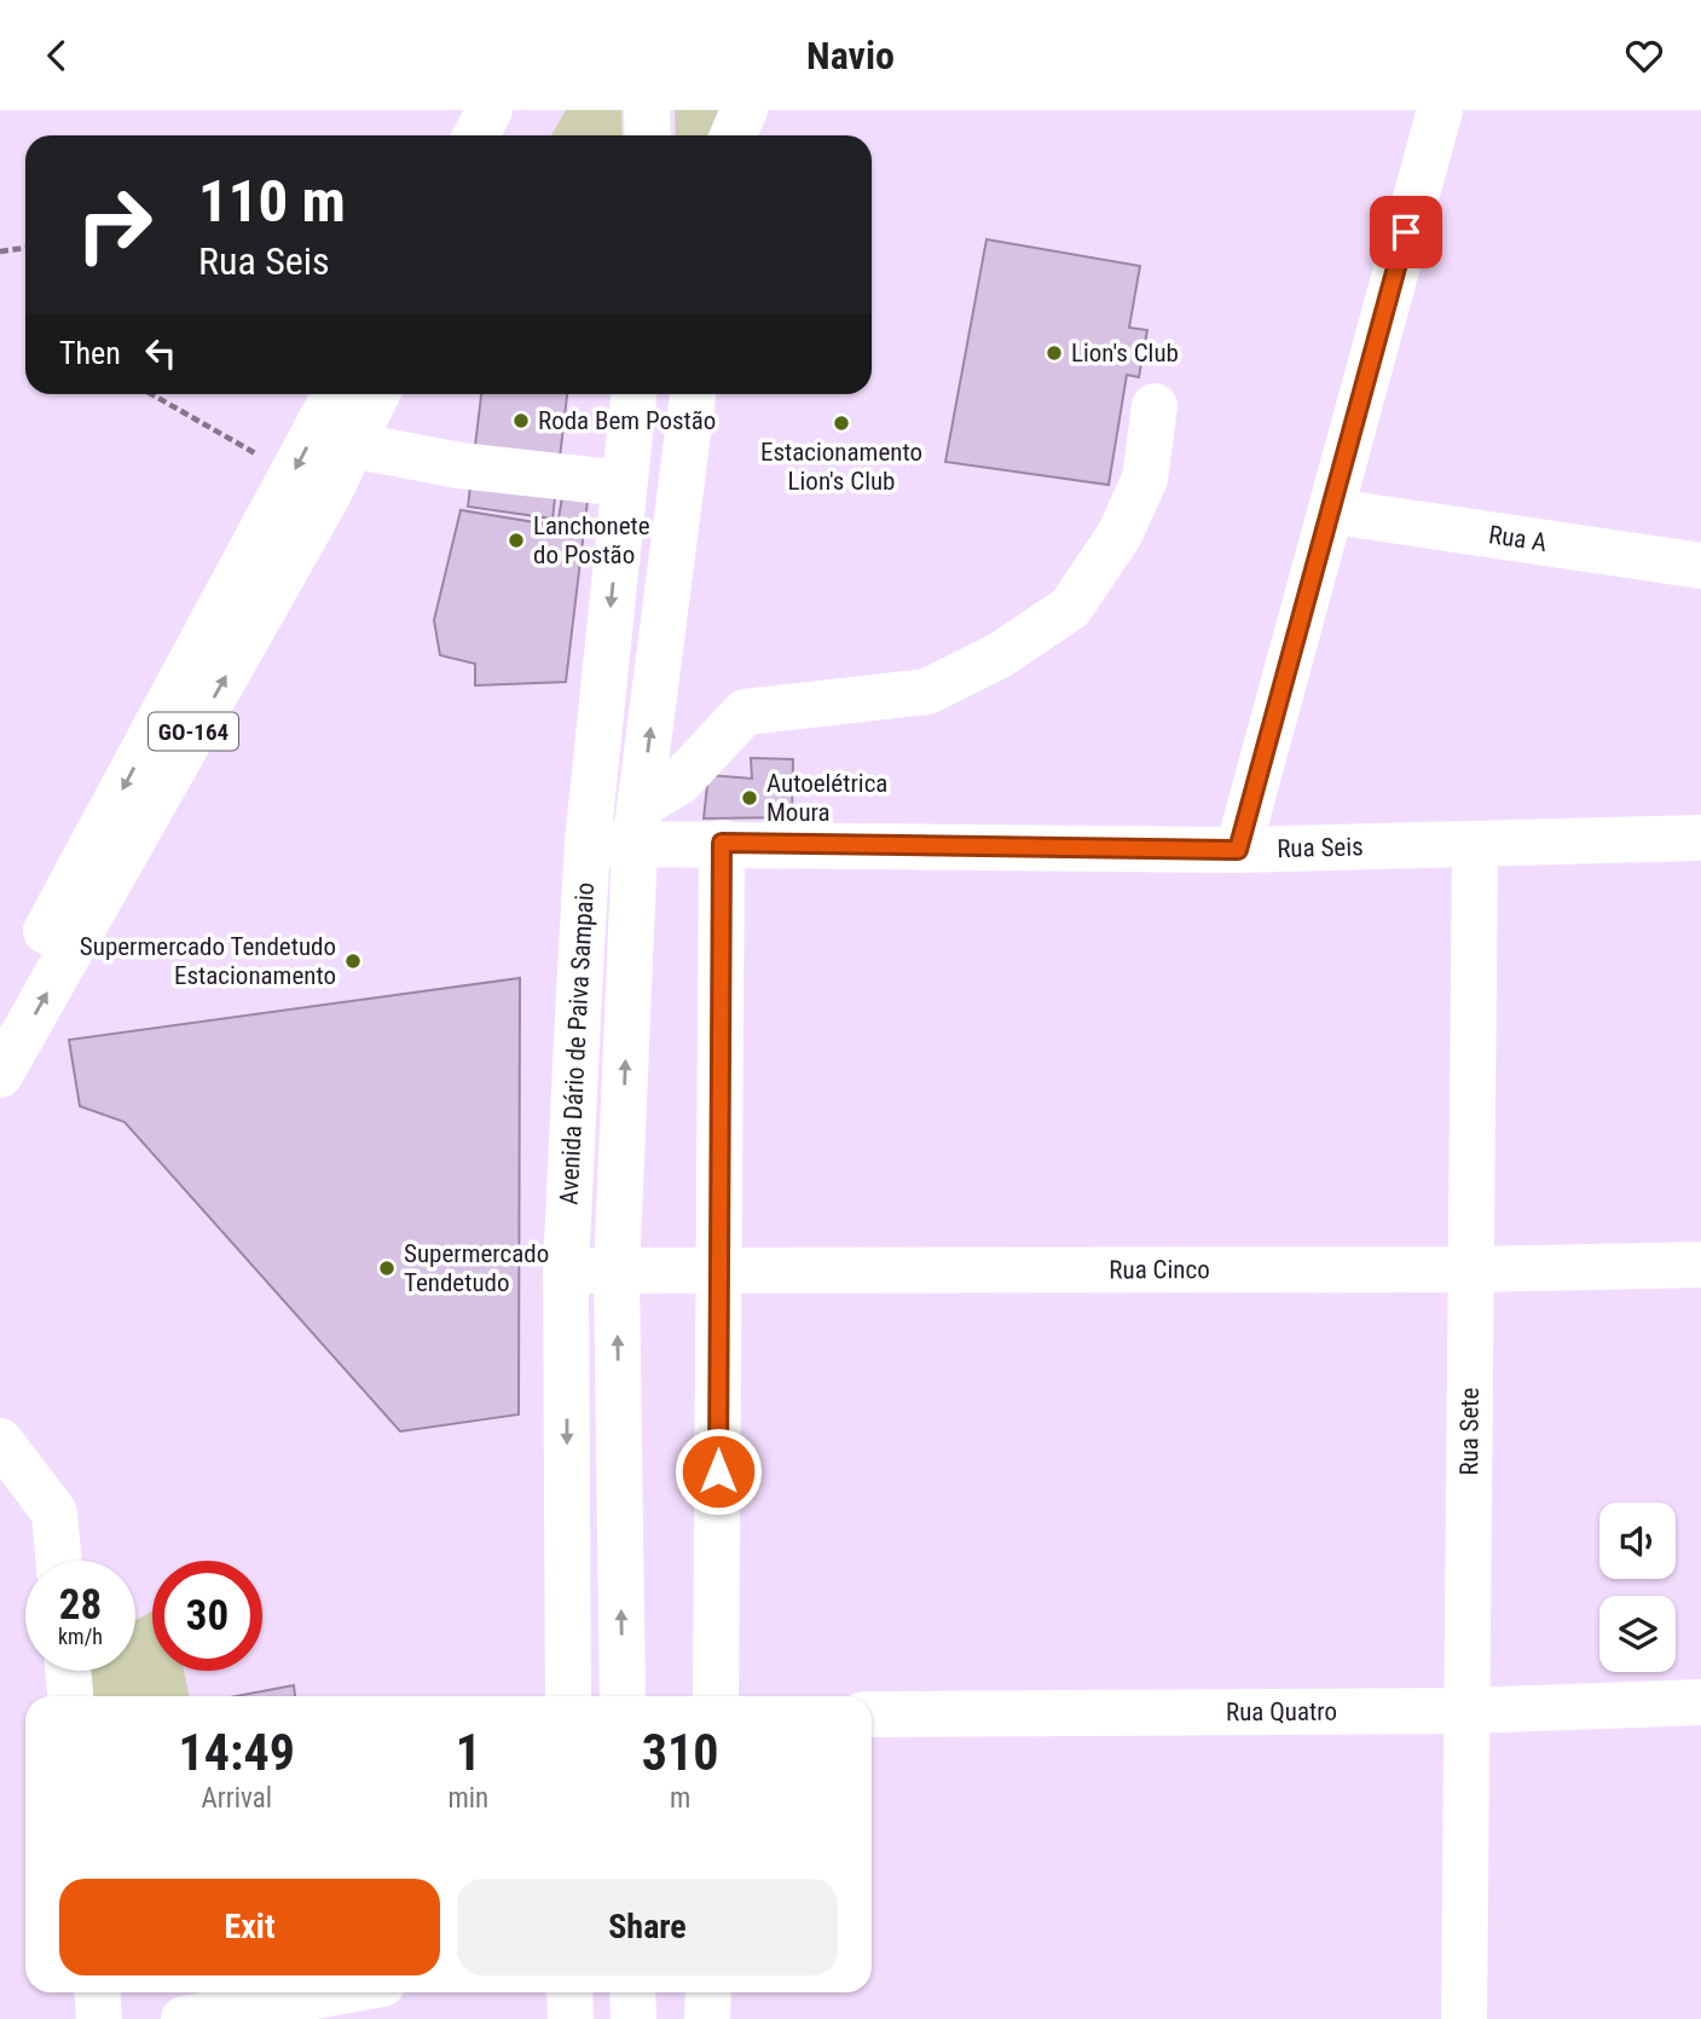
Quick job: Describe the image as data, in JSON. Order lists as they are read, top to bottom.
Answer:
{
  "streets": {
    "street": [
      "Rua A",
      "GO-164",
      "Rua Seis",
      "Avenida Dário de Paiva Sampaio",
      "Rua Cinco",
      "Rua Sete",
      "Rua Quatro"
    ]
  },
  "crossings": [
    ["Rua Seis", "Avenida Dário de Paiva Sampaio"],
    ["Rua Seis", "Rua Sete"],
    ["Avenida Dário de Paiva Sampaio", "Rua Cinco"],
    ["Rua Cinco", "Rua Sete"],
    ["Rua Sete", "Rua Quatro"]
  ],
  "places": [
    "Lion's Club",
    "Roda Bem Postão",
    "Estacionamento Lion's Club",
    "Lanchonete do Postão",
    "Autoelétrica Moura",
    "Supermercado Tendetudo Estacionamento",
    "Supermercado Tendetudo"
  ],
  "page": {
    "header": "Navio",
    "turn": ["110 m", "Rua Seis"],
    "then": "Then",
    "speed": "28 km/h",
    "limit": "30",
    "eta": [
      "14:49",
      "Arrival",
      "1",
      "min",
      "310",
      "m"
    ],
    "buttons": ["Exit", "Share"]
  }
}
